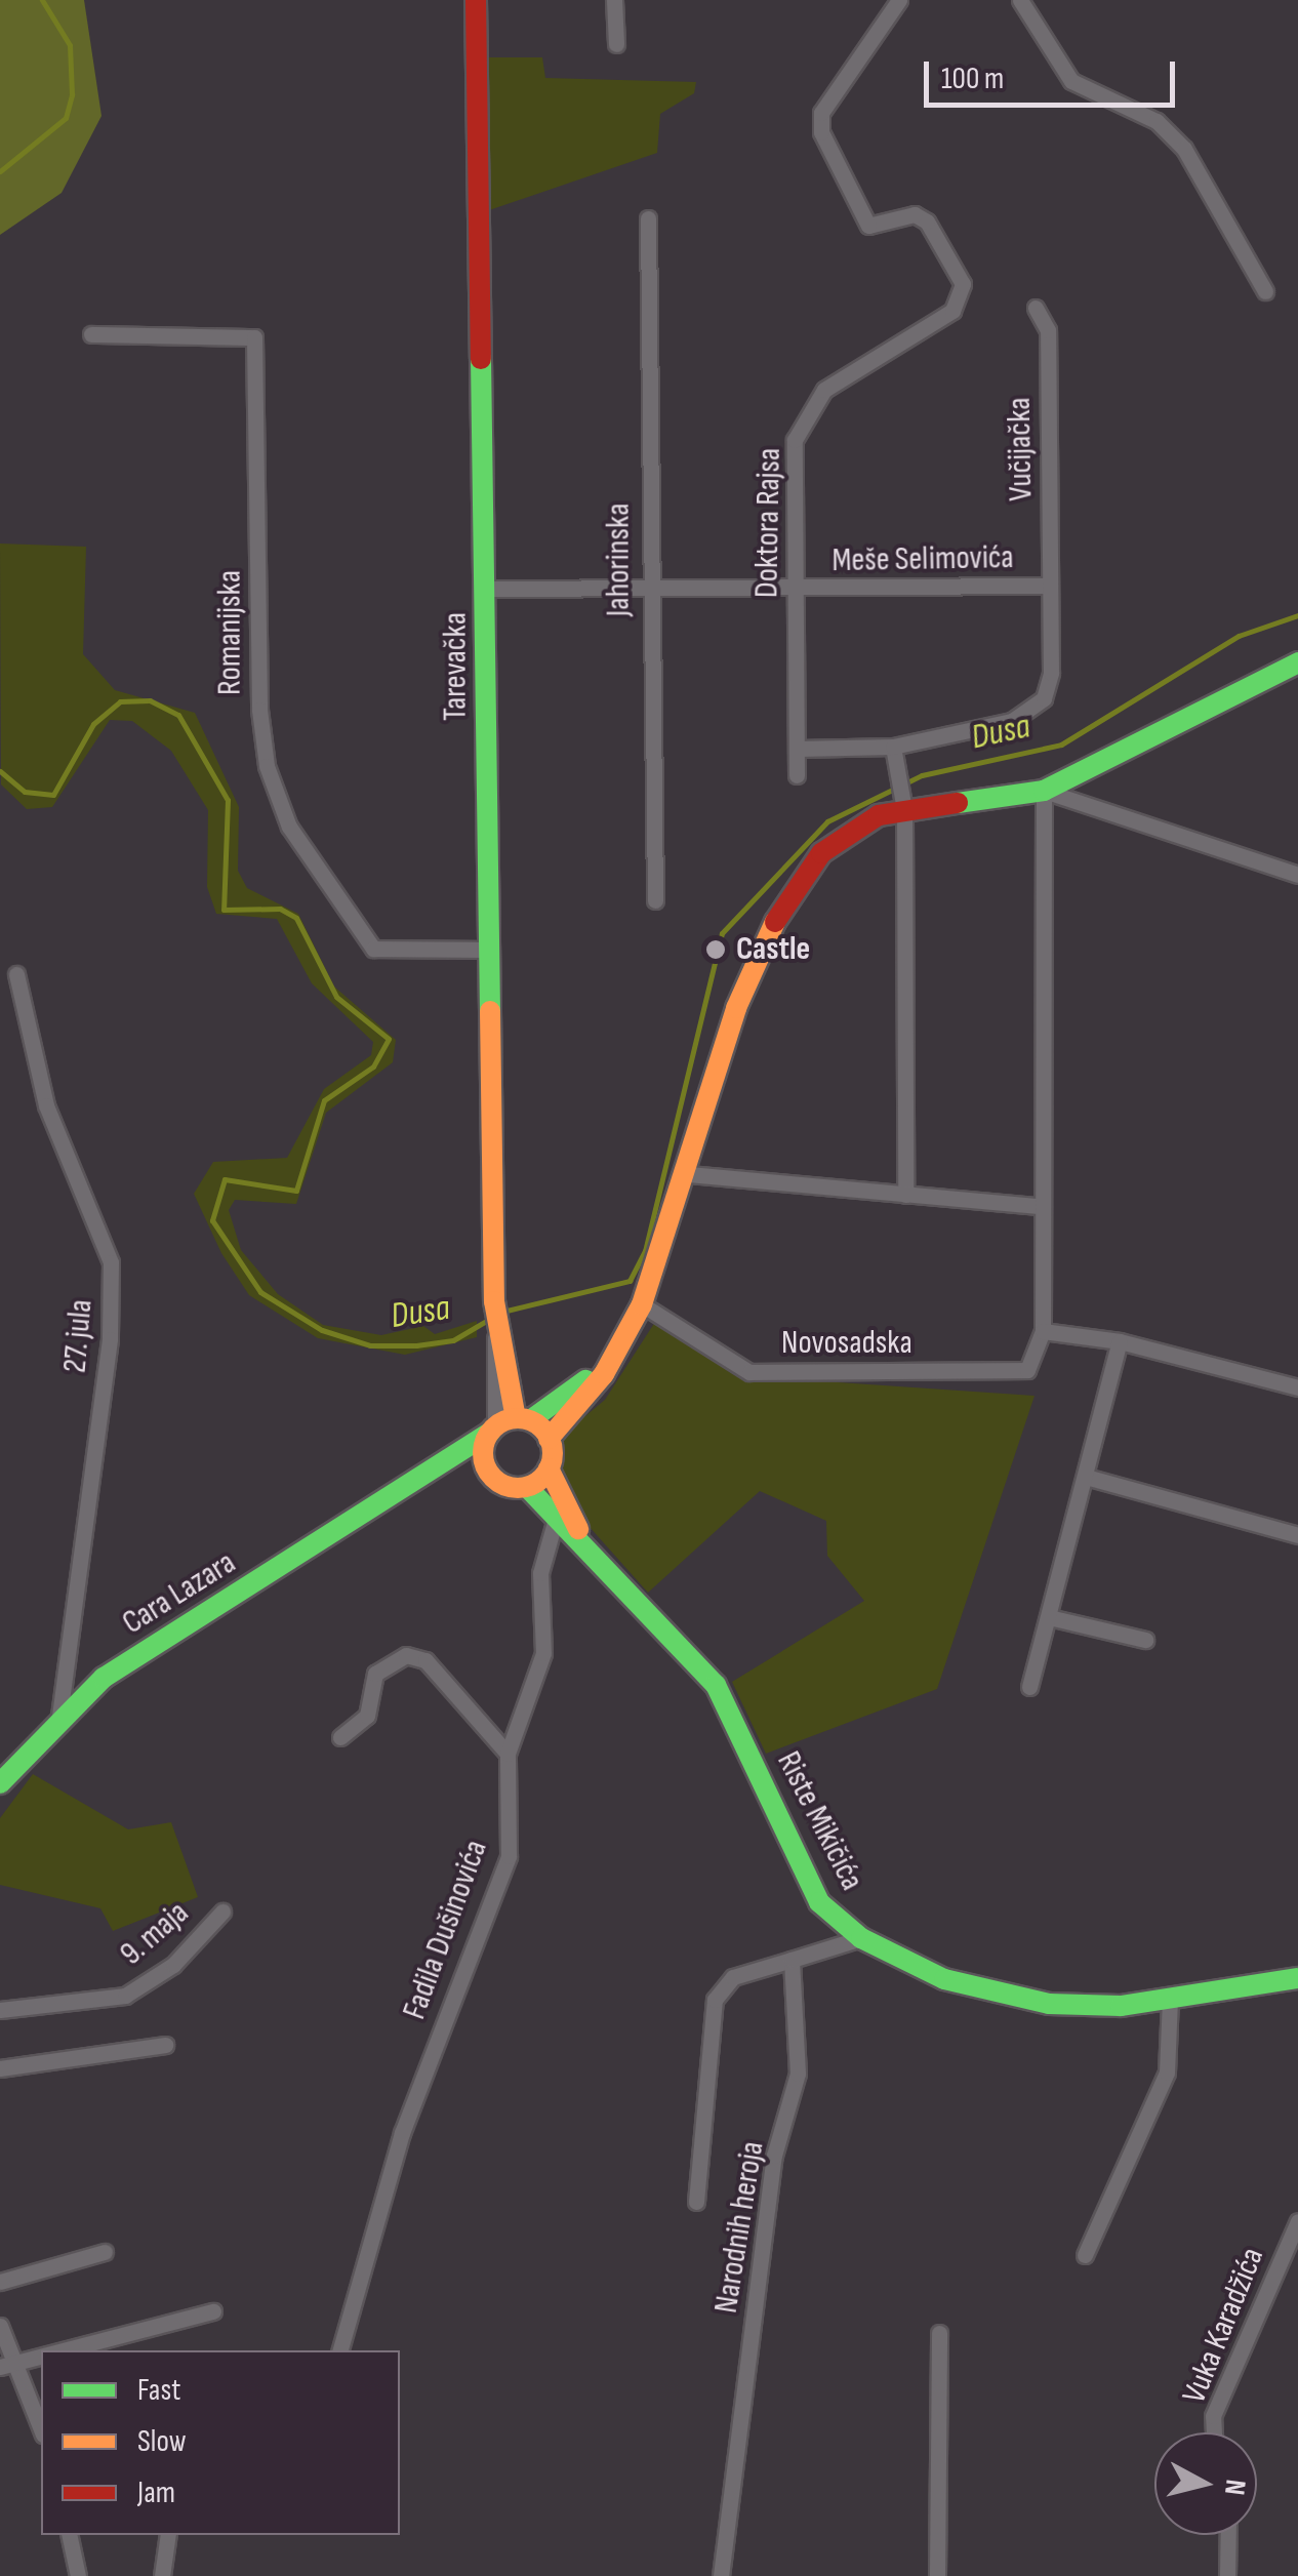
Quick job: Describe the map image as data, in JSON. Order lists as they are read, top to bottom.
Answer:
{
  "streets": {
    "main road": ["Tarevačka", "Cara Lazara", "Riste Mikičića"],
    "street": [
      "Vučijačka",
      "Doktora Rajsa",
      "Jahorinska",
      "Meše Selimovića",
      "Romanijska",
      "27. jula",
      "Novosadska",
      "Fadila Dušinovića",
      "9. maja",
      "Narodnih heroja",
      "Vuka Karadžića"
    ]
  },
  "crossings": [
    ["Vučijačka", "Meše Selimovića"],
    ["Doktora Rajsa", "Meše Selimovića"],
    ["Jahorinska", "Meše Selimovića"],
    ["Meše Selimovića", "Tarevačka"],
    ["Romanijska", "Tarevačka"],
    ["Tarevačka", "Cara Lazara"],
    ["Tarevačka", "Riste Mikičića"],
    ["27. jula", "Cara Lazara"],
    ["Cara Lazara", "Riste Mikičića"],
    ["Riste Mikičića", "Fadila Dušinovića"]
  ],
  "water": ["Dusa"],
  "places": ["Castle"],
  "legend": ["Fast", "Slow", "Jam"],
  "scale_bar": "100 m",
  "north": "right"
}
